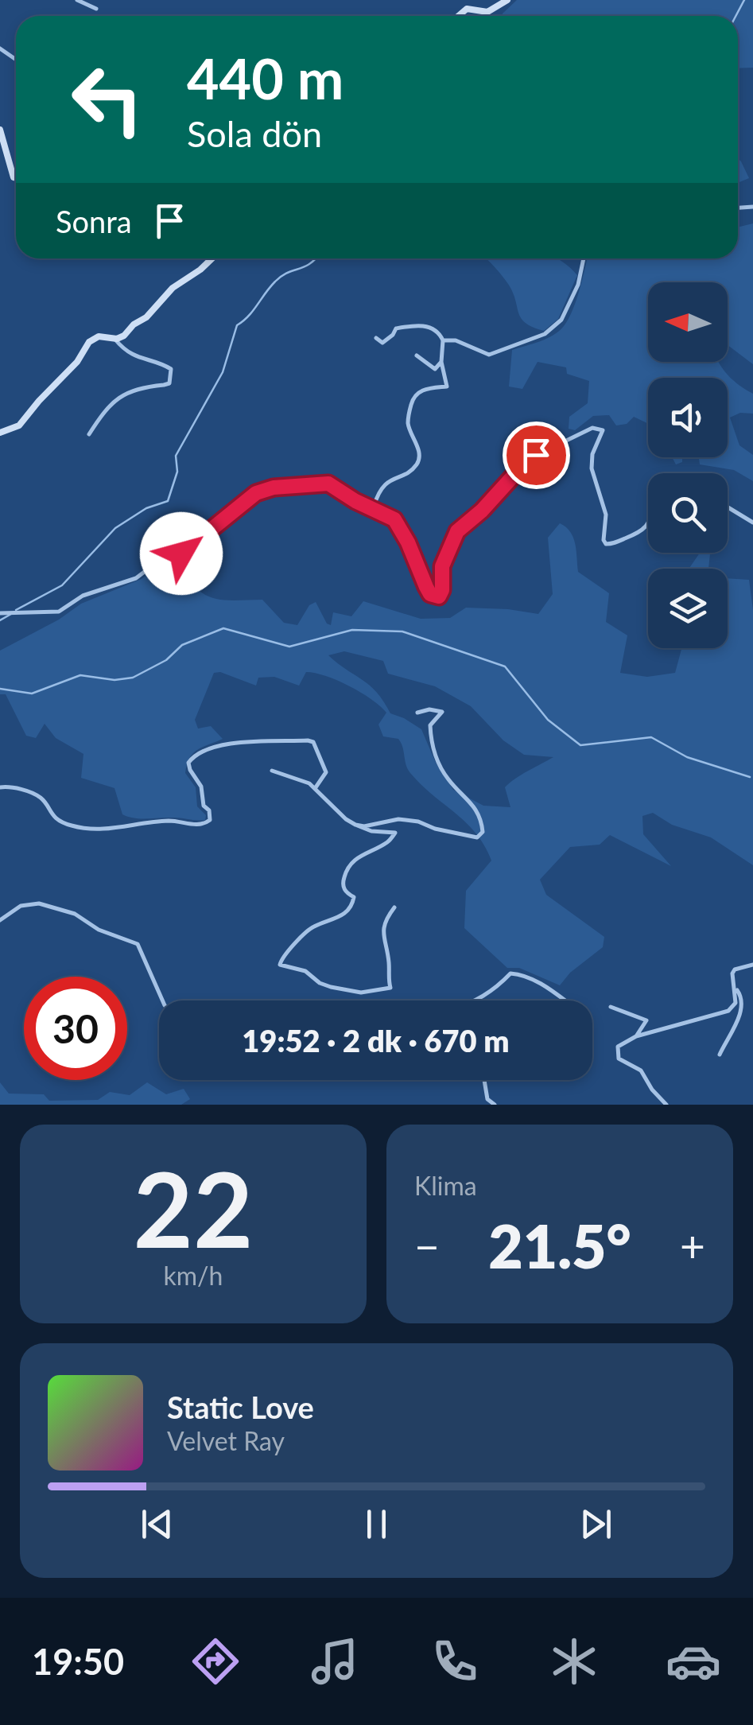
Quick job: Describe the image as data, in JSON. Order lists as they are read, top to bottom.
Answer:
{
  "north": "left",
  "page": {
    "turn": ["440 m", "Sola dön"],
    "then": "Sonra",
    "limit": "30",
    "trip": "19:52 · 2 dk · 670 m",
    "tile": [
      ["22", "km/h"],
      "Klima"
    ],
    "heat": ["−", "21.5°", "+"],
    "song": ["Static Love", "Velvet Ray"],
    "tabs": "19:50"
  }
}
